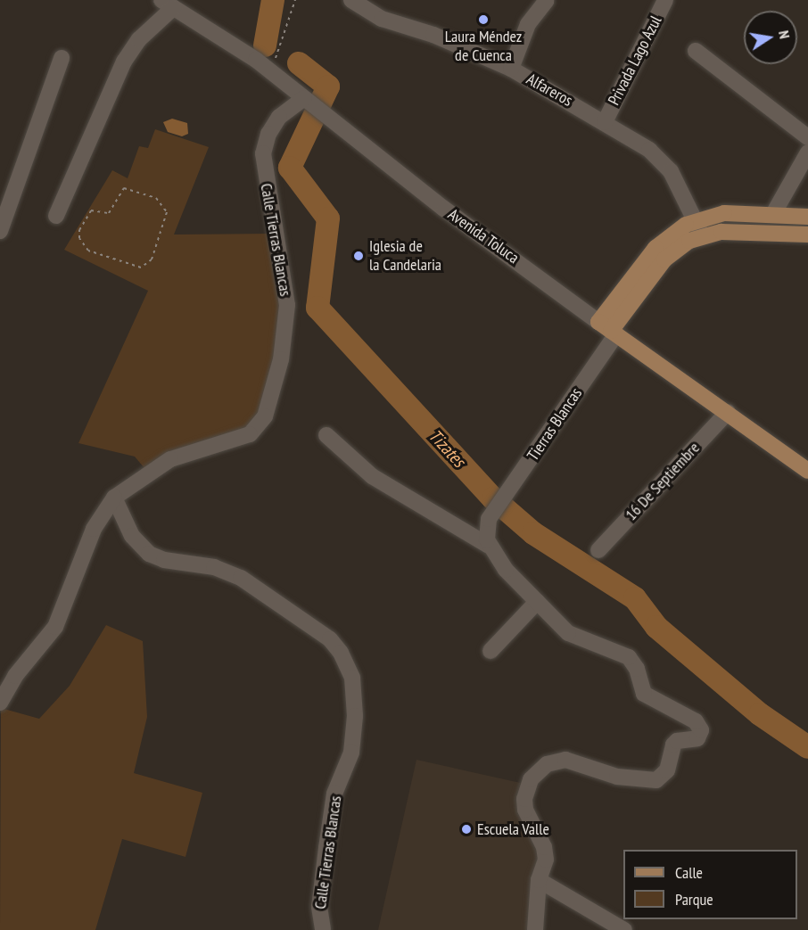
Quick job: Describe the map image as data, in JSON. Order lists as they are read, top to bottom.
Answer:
{
  "streets": {
    "main road": ["Avenida Toluca"],
    "street": [
      "Privada Lago Azul",
      "Alfareros",
      "Calle Tierras Blancas",
      "Tierras Blancas",
      "16 De Septiembre"
    ]
  },
  "crossings": [
    ["Privada Lago Azul", "Alfareros"],
    ["Avenida Toluca", "Calle Tierras Blancas"],
    ["Avenida Toluca", "Tierras Blancas"],
    ["Avenida Toluca", "16 De Septiembre"]
  ],
  "water": ["Tizates"],
  "places": ["Laura Méndez de Cuenca", "Iglesia de la Candelaria", "Escuela Valle"],
  "legend": ["Calle", "Parque"],
  "north": "right"
}
